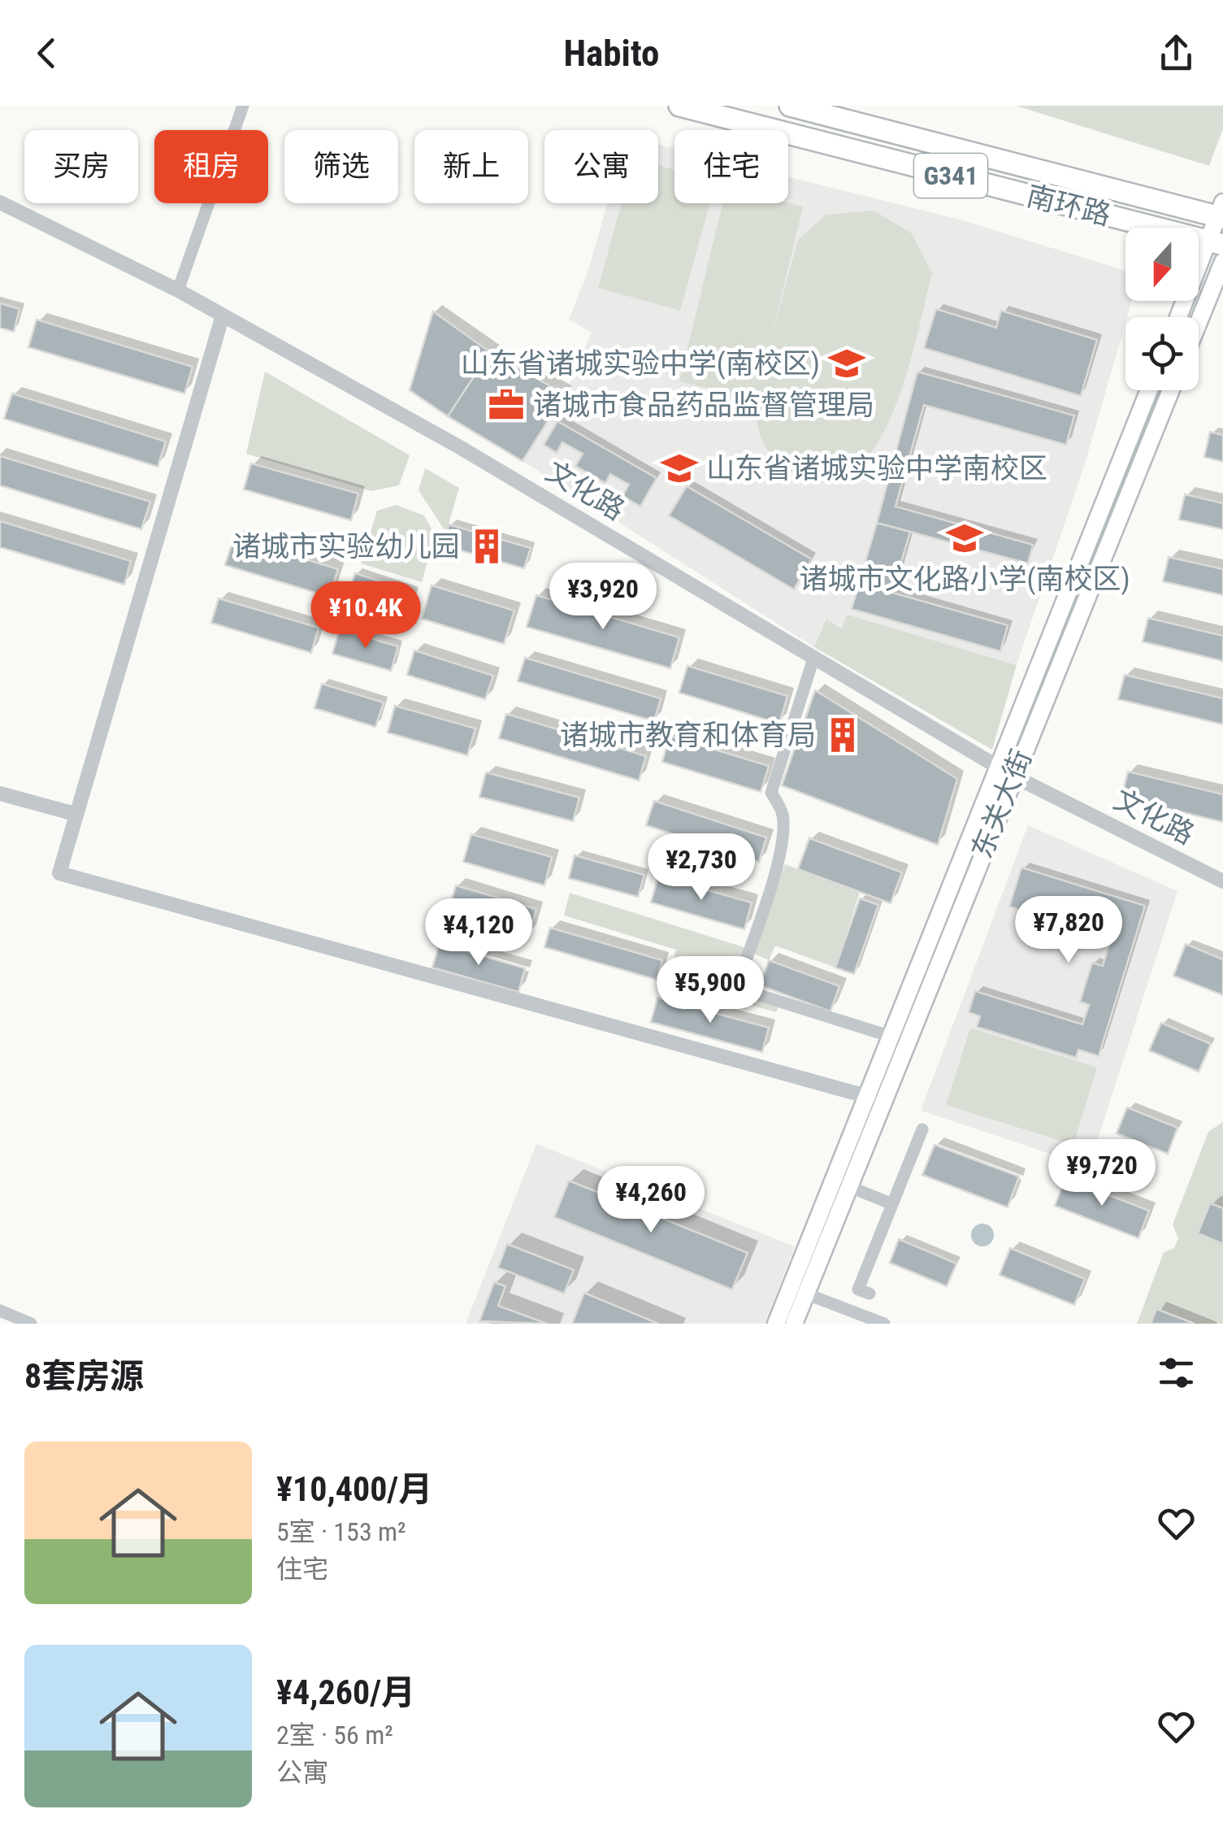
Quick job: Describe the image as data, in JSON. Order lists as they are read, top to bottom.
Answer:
{
  "streets": {
    "highway": ["G341", "南环路"],
    "main road": ["东关大街"],
    "street": ["文化路"]
  },
  "crossings": [
    ["文化路", "东关大街"]
  ],
  "places": {
    "school or university": ["山东省诸城实验中学(南校区)", "山东省诸城实验中学南校区", "诸城市文化路小学(南校区)"],
    "office": ["诸城市食品药品监督管理局"],
    "building": ["诸城市实验幼儿园", "诸城市教育和体育局"]
  },
  "north": "bottom",
  "page": {
    "header": "Habito",
    "chip": [
      "买房",
      "租房",
      "筛选",
      "新上",
      "公寓",
      "住宅"
    ],
    "price": [
      "¥3,920",
      "¥10.4K",
      "¥2,730",
      "¥7,820",
      "¥4,120",
      "¥5,900",
      "¥9,720",
      "¥4,260"
    ],
    "heading": "8套房源",
    "list": [
      {
        "name": "¥10,400/月",
        "note": "5室 · 153 m² · 住宅"
      },
      {
        "name": "¥4,260/月",
        "note": "2室 · 56 m² · 公寓"
      }
    ]
  }
}
